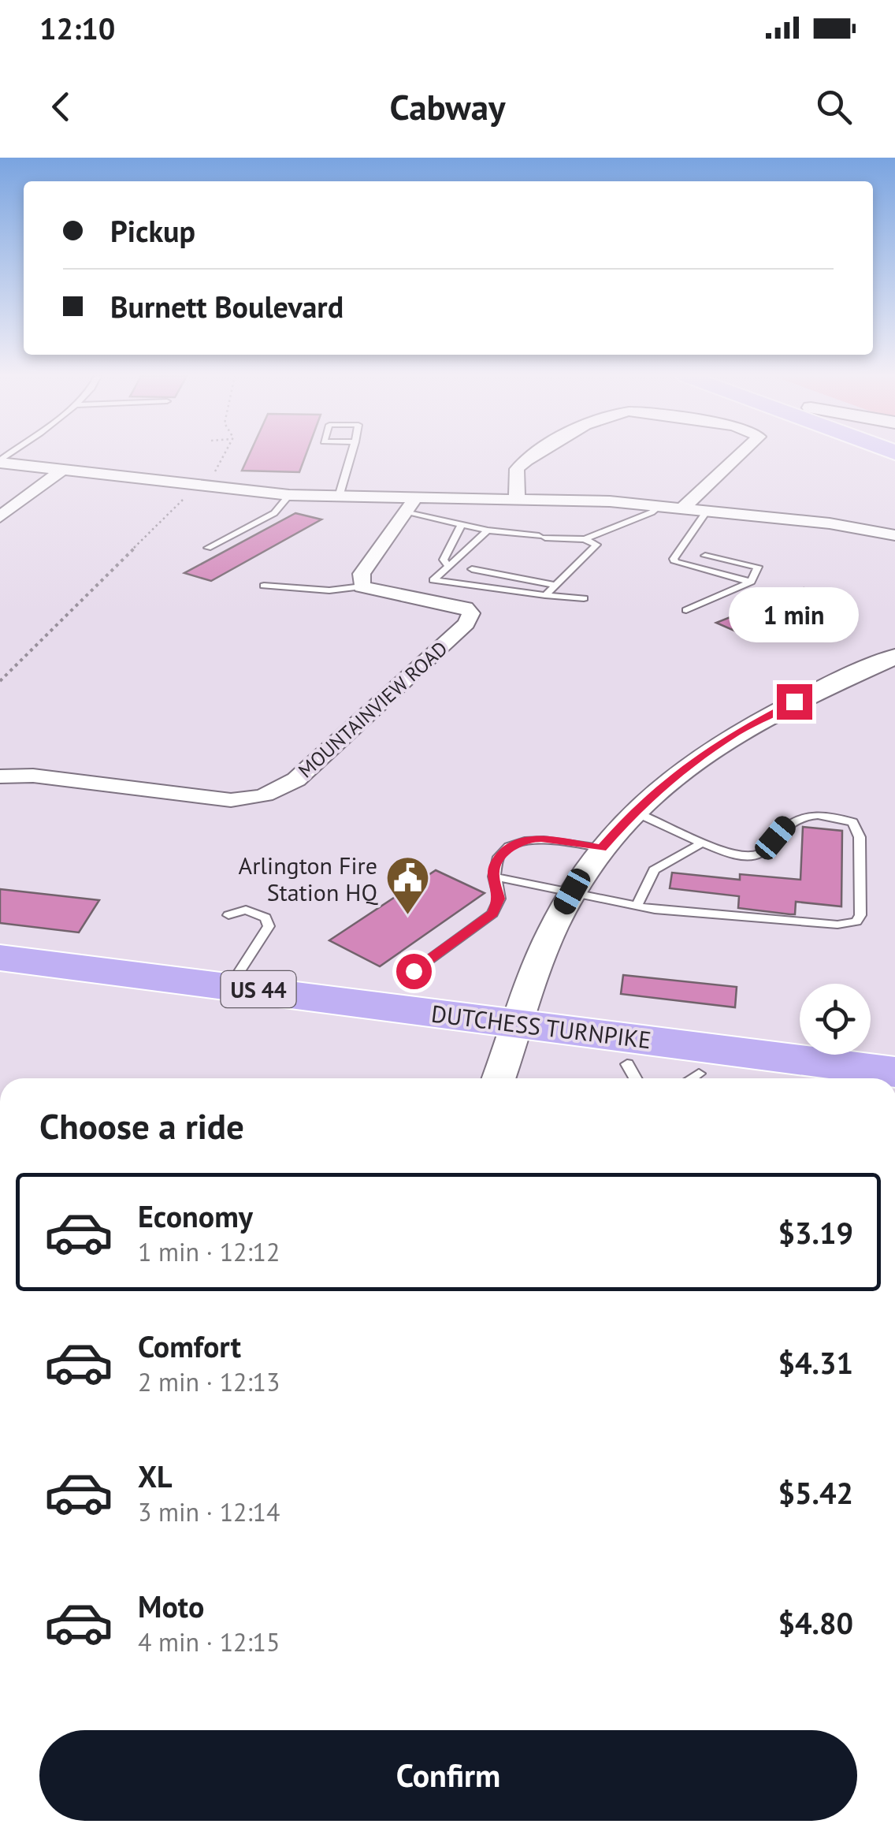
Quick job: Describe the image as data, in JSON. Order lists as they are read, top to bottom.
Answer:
{
  "streets": {
    "highway": ["US 44", "DUTCHESS TURNPIKE"],
    "street": ["MOUNTAINVIEW ROAD"]
  },
  "places": {
    "public building": ["Arlington Fire Station HQ"]
  },
  "page": {
    "status": "12:10",
    "header": "Cabway",
    "banner": ["Pickup", "Burnett Boulevard"],
    "bubble": "1 min",
    "heading": "Choose a ride",
    "list": [
      {
        "name": "Economy",
        "note": "1 min · 12:12",
        "value": "$3.19"
      },
      {
        "name": "Comfort",
        "note": "2 min · 12:13",
        "value": "$4.31"
      },
      {
        "name": "XL",
        "note": "3 min · 12:14",
        "value": "$5.42"
      },
      {
        "name": "Moto",
        "note": "4 min · 12:15",
        "value": "$4.80"
      }
    ],
    "buttons": "Confirm"
  }
}
